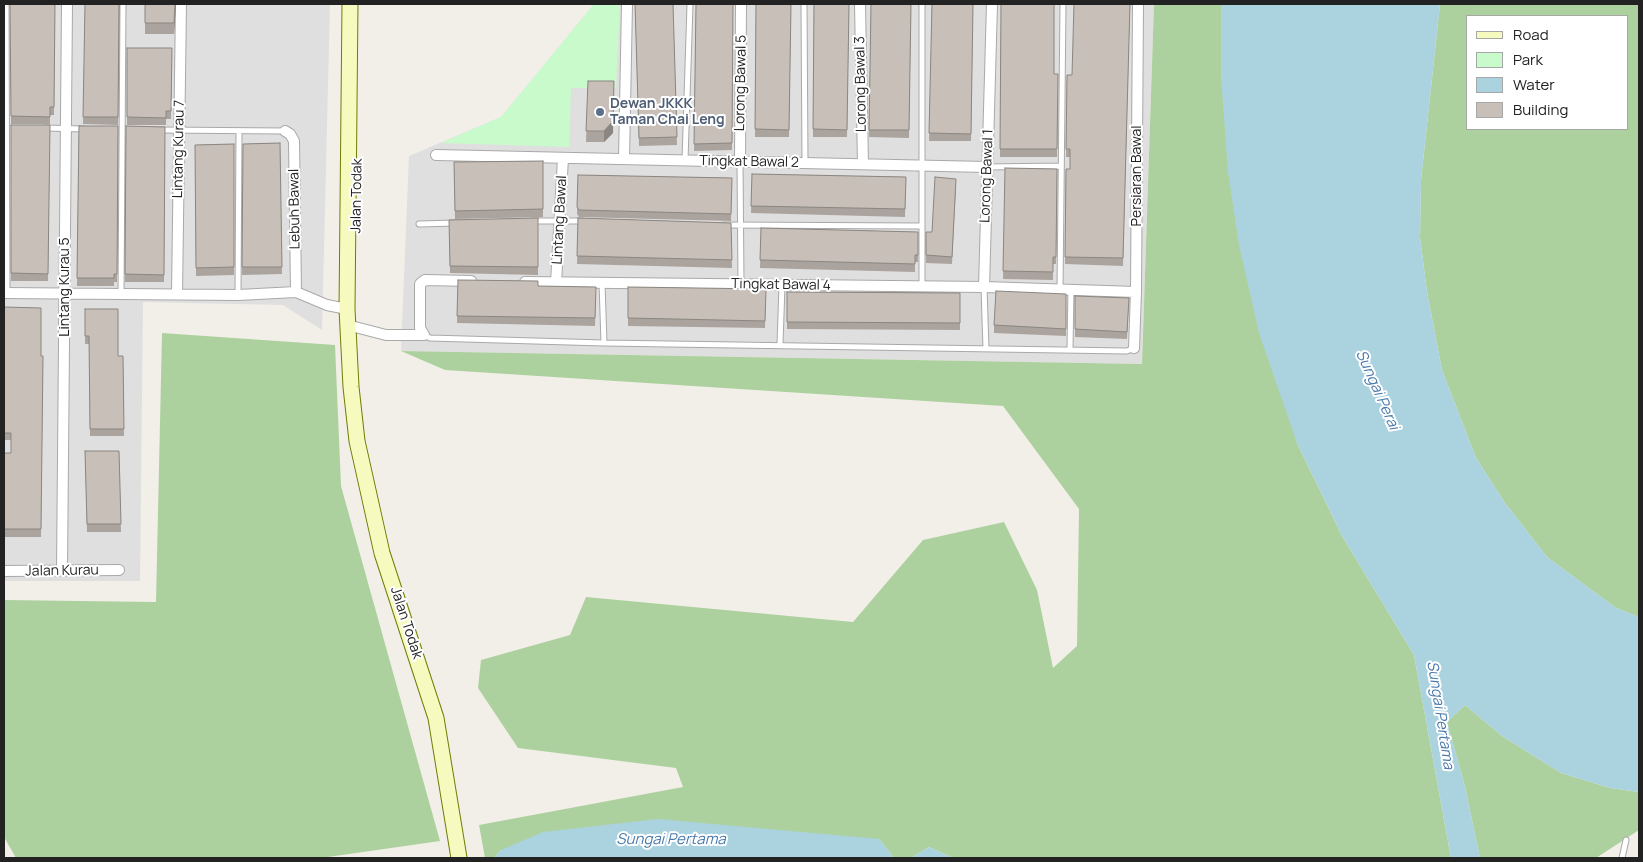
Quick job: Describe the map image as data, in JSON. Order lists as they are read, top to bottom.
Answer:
{
  "streets": {
    "main road": ["Jalan Todak"],
    "street": [
      "Lorong Bawal 5",
      "Lorong Bawal 3",
      "Lintang Kurau 7",
      "Tingkat Bawal 2",
      "Lorong Bawal 1",
      "Persiaran Bawal",
      "Lebuh Bawal",
      "Lintang Bawal",
      "Tingkat Bawal 4",
      "Lintang Kurau 5",
      "Jalan Kurau"
    ]
  },
  "crossings": [
    ["Lorong Bawal 5", "Tingkat Bawal 2"],
    ["Lorong Bawal 3", "Tingkat Bawal 2"],
    ["Tingkat Bawal 2", "Lorong Bawal 1"],
    ["Tingkat Bawal 2", "Lintang Bawal"],
    ["Lorong Bawal 1", "Tingkat Bawal 4"],
    ["Persiaran Bawal", "Tingkat Bawal 4"],
    ["Lintang Bawal", "Tingkat Bawal 4"],
    ["Lintang Kurau 5", "Jalan Kurau"]
  ],
  "water": ["Sungai Perai", "Sungai Pertama"],
  "places": ["Dewan JKKK Taman Chai Leng"],
  "legend": [
    "Road",
    "Park",
    "Water",
    "Building"
  ]
}
